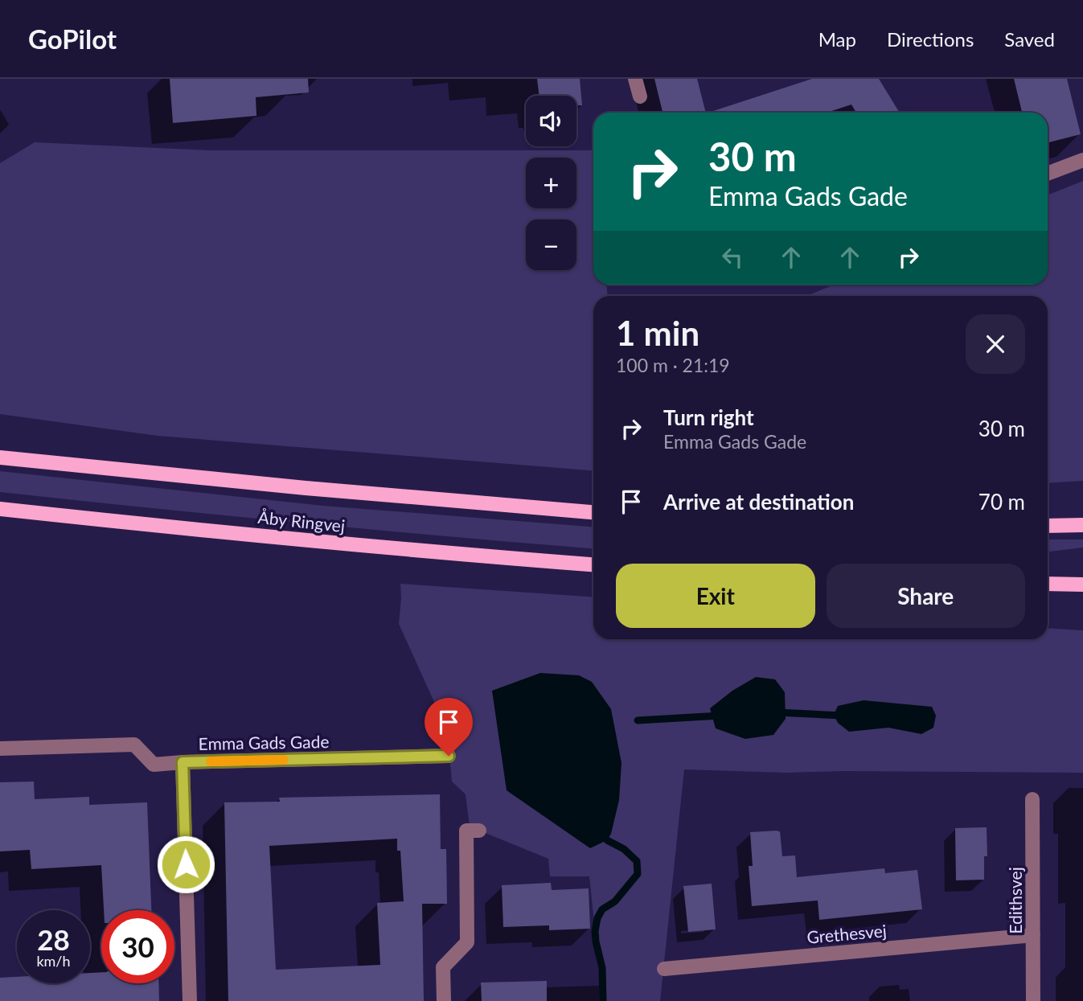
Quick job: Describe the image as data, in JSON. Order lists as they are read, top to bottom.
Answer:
{
  "streets": {
    "main road": ["Åby Ringvej"],
    "street": ["Emma Gads Gade", "Edithsvej", "Grethesvej"]
  },
  "crossings": [
    ["Edithsvej", "Grethesvej"]
  ],
  "page": {
    "header": "GoPilot",
    "nav": ["Map", "Directions", "Saved"],
    "map_buttons": ["+", "−"],
    "turn": ["30 m", "Emma Gads Gade"],
    "heading": ["1 min", "100 m · 21:19"],
    "list": [
      {
        "name": "Turn right",
        "note": "Emma Gads Gade",
        "value": "30 m"
      },
      {
        "name": "Arrive at destination",
        "value": "70 m"
      }
    ],
    "buttons": ["Exit", "Share"],
    "speed": "28 km/h",
    "limit": "30"
  }
}
